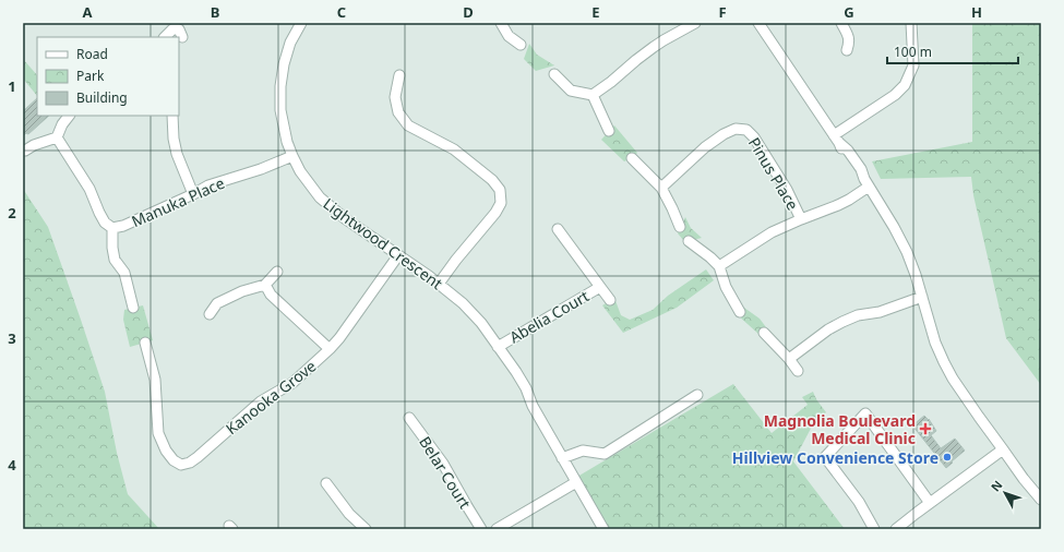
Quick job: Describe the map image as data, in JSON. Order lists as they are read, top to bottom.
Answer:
{
  "streets": {
    "street": [
      "Pinus Place",
      "Manuka Place",
      "Lightwood Crescent",
      "Abelia Court",
      "Kanooka Grove",
      "Belar Court"
    ]
  },
  "crossings": [
    ["Manuka Place", "Lightwood Crescent"],
    ["Lightwood Crescent", "Abelia Court"],
    ["Lightwood Crescent", "Kanooka Grove"]
  ],
  "places": {
    "health": ["Magnolia Boulevard Medical Clinic"],
    "other": ["Hillview Convenience Store"]
  },
  "legend": ["Road", "Park", "Building"],
  "scale_bar": "100 m",
  "north": "top left",
  "grid": {
    "columns": [
      "A",
      "B",
      "C",
      "D",
      "E",
      "F",
      "G",
      "H"
    ],
    "rows": [
      "1",
      "2",
      "3",
      "4"
    ]
  }
}
